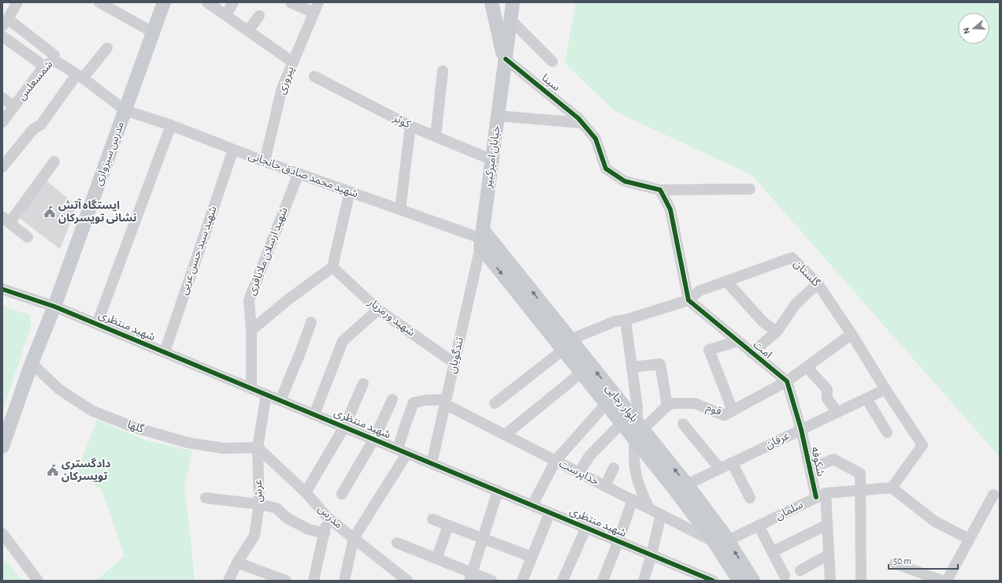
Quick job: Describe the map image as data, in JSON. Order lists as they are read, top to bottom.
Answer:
{
  "streets": {
    "main road": ["مدرس سبزواری", "خیابان امیرکبیر", "بلوار رجایی"],
    "street": [
      "شمسعلس",
      "پیروزی",
      "سینا",
      "کوثر",
      "شهید محمد صادق جانجانی",
      "شهید سید حسن عربی",
      "شهید ارسلان ملاباقری",
      "گلستان",
      "شهید ورمزیار",
      "شهید منتظری",
      "امت",
      "تندگویان",
      "قوم",
      "گلها",
      "عرفان",
      "شکوفه",
      "خداپرست",
      "عرش",
      "سلمان",
      "مدرس"
    ]
  },
  "crossings": [
    ["شمسعلس", "شهید محمد صادق جانجانی"],
    ["پیروزی", "شهید محمد صادق جانجانی"],
    ["سینا", "خیابان امیرکبیر"],
    ["کوثر", "خیابان امیرکبیر"],
    ["مدرس سبزواری", "شهید محمد صادق جانجانی"],
    ["مدرس سبزواری", "شهید منتظری"],
    ["مدرس سبزواری", "گلها"],
    ["خیابان امیرکبیر", "شهید محمد صادق جانجانی"],
    ["خیابان امیرکبیر", "تندگویان"],
    ["خیابان امیرکبیر", "بلوار رجایی"],
    ["شهید محمد صادق جانجانی", "شهید سید حسن عربی"],
    ["شهید محمد صادق جانجانی", "شهید ارسلان ملاباقری"],
    ["شهید محمد صادق جانجانی", "تندگویان"],
    ["شهید محمد صادق جانجانی", "بلوار رجایی"],
    ["شهید سید حسن عربی", "شهید منتظری"],
    ["شهید ارسلان ملاباقری", "شهید منتظری"],
    ["گلستان", "امت"],
    ["گلستان", "بلوار رجایی"],
    ["گلستان", "عرفان"],
    ["گلستان", "سلمان"],
    ["شهید ورمزیار", "تندگویان"],
    ["شهید منتظری", "تندگویان"],
    ["شهید منتظری", "عرش"],
    ["امت", "قوم"],
    ["تندگویان", "بلوار رجایی"],
    ["تندگویان", "خداپرست"],
    ["بلوار رجایی", "عرفان"],
    ["بلوار رجایی", "خداپرست"],
    ["بلوار رجایی", "سلمان"],
    ["گلها", "عرش"],
    ["گلها", "مدرس"],
    ["عرفان", "شکوفه"],
    ["شکوفه", "سلمان"],
    ["عرش", "مدرس"]
  ],
  "places": {
    "public building": ["ایستگاه آتش نشانی تویسرکان", "دادگستری تویسرکان"]
  },
  "scale_bar": "50 m",
  "north": "left"
}
